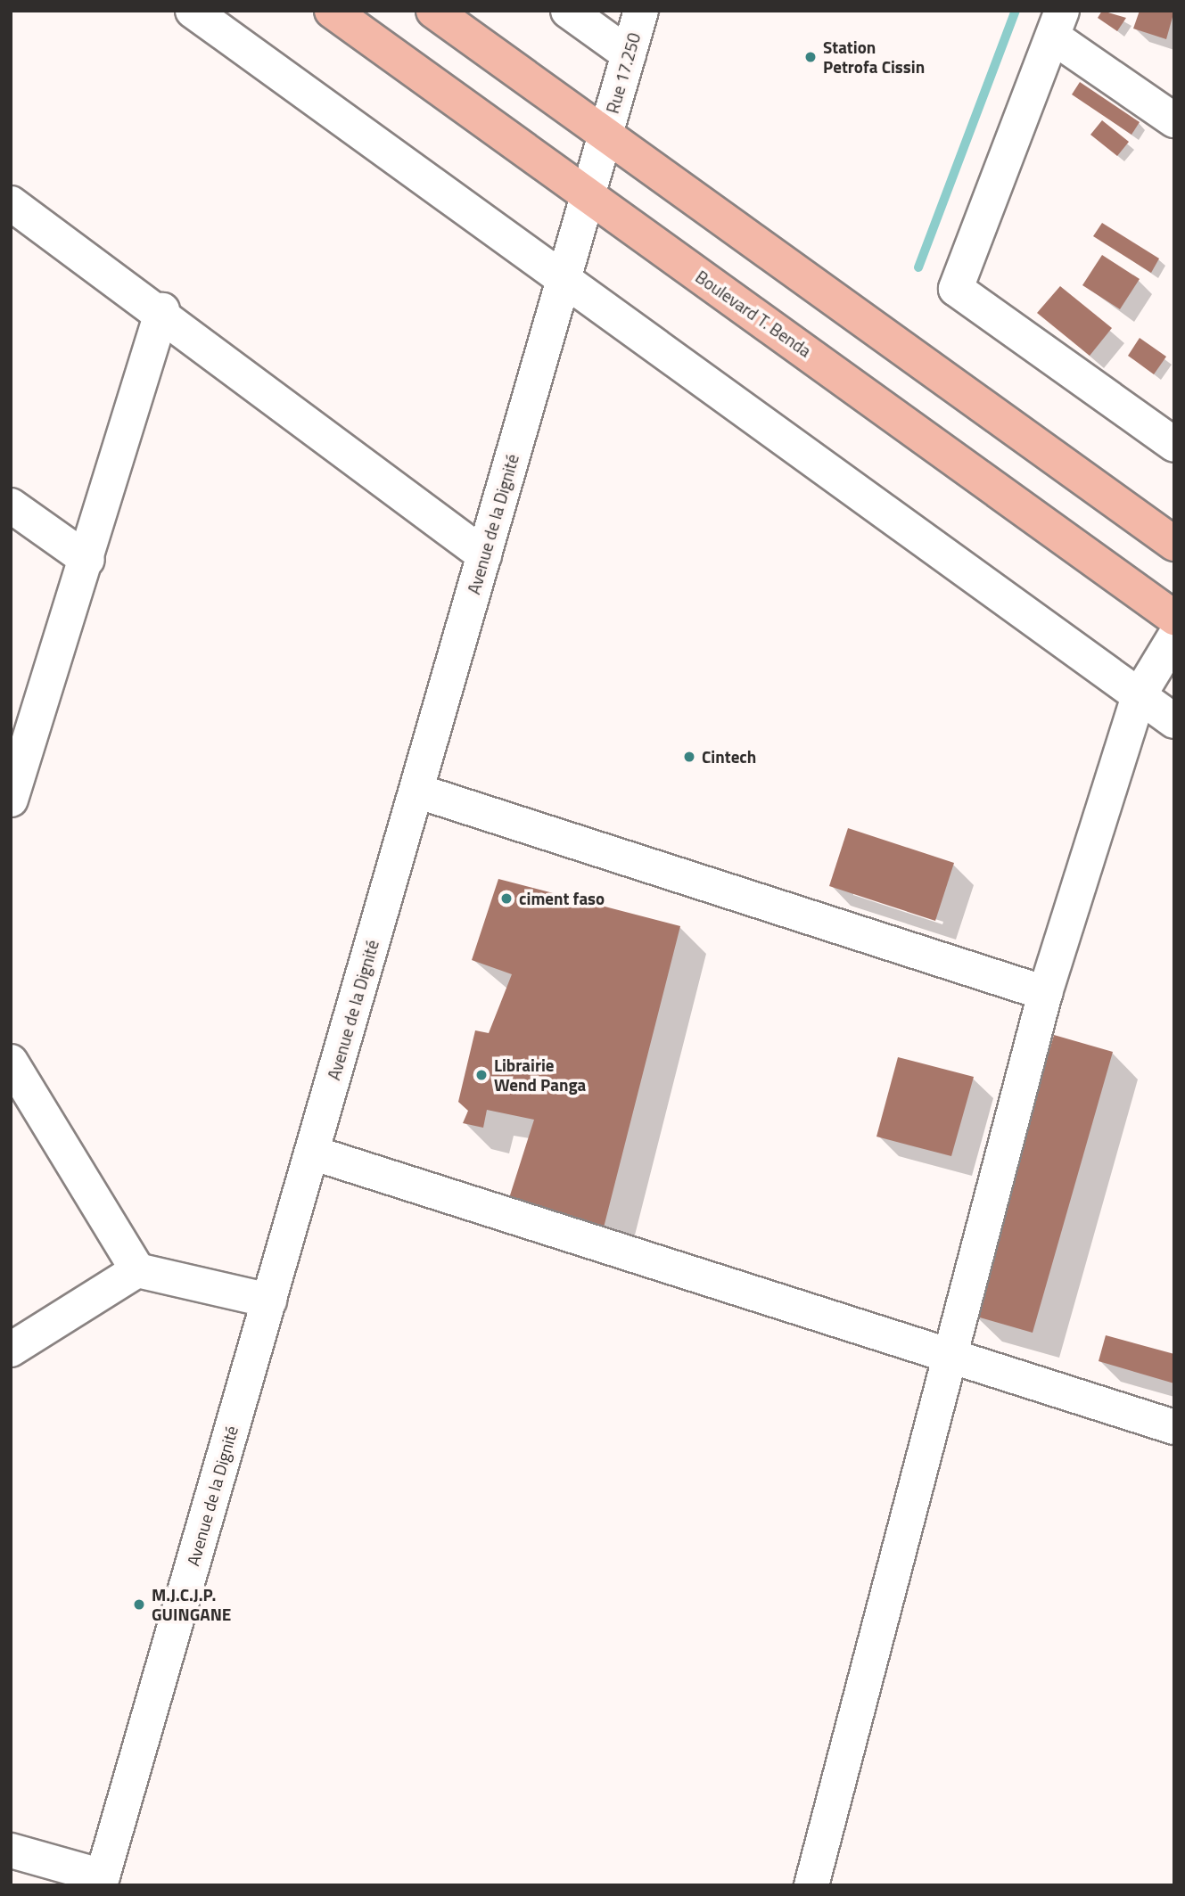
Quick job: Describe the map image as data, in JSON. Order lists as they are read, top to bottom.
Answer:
{
  "streets": {
    "highway": ["Boulevard T. Benda"],
    "street": ["Rue 17.250", "Avenue de la Dignité"]
  },
  "crossings": [
    ["Rue 17.250", "Avenue de la Dignité"],
    ["Boulevard T. Benda", "Avenue de la Dignité"]
  ],
  "places": [
    "Station Petrofa Cissin",
    "Cintech",
    "ciment faso",
    "Librairie Wend Panga",
    "M.J.C.J.P. GUINGANE"
  ]
}
